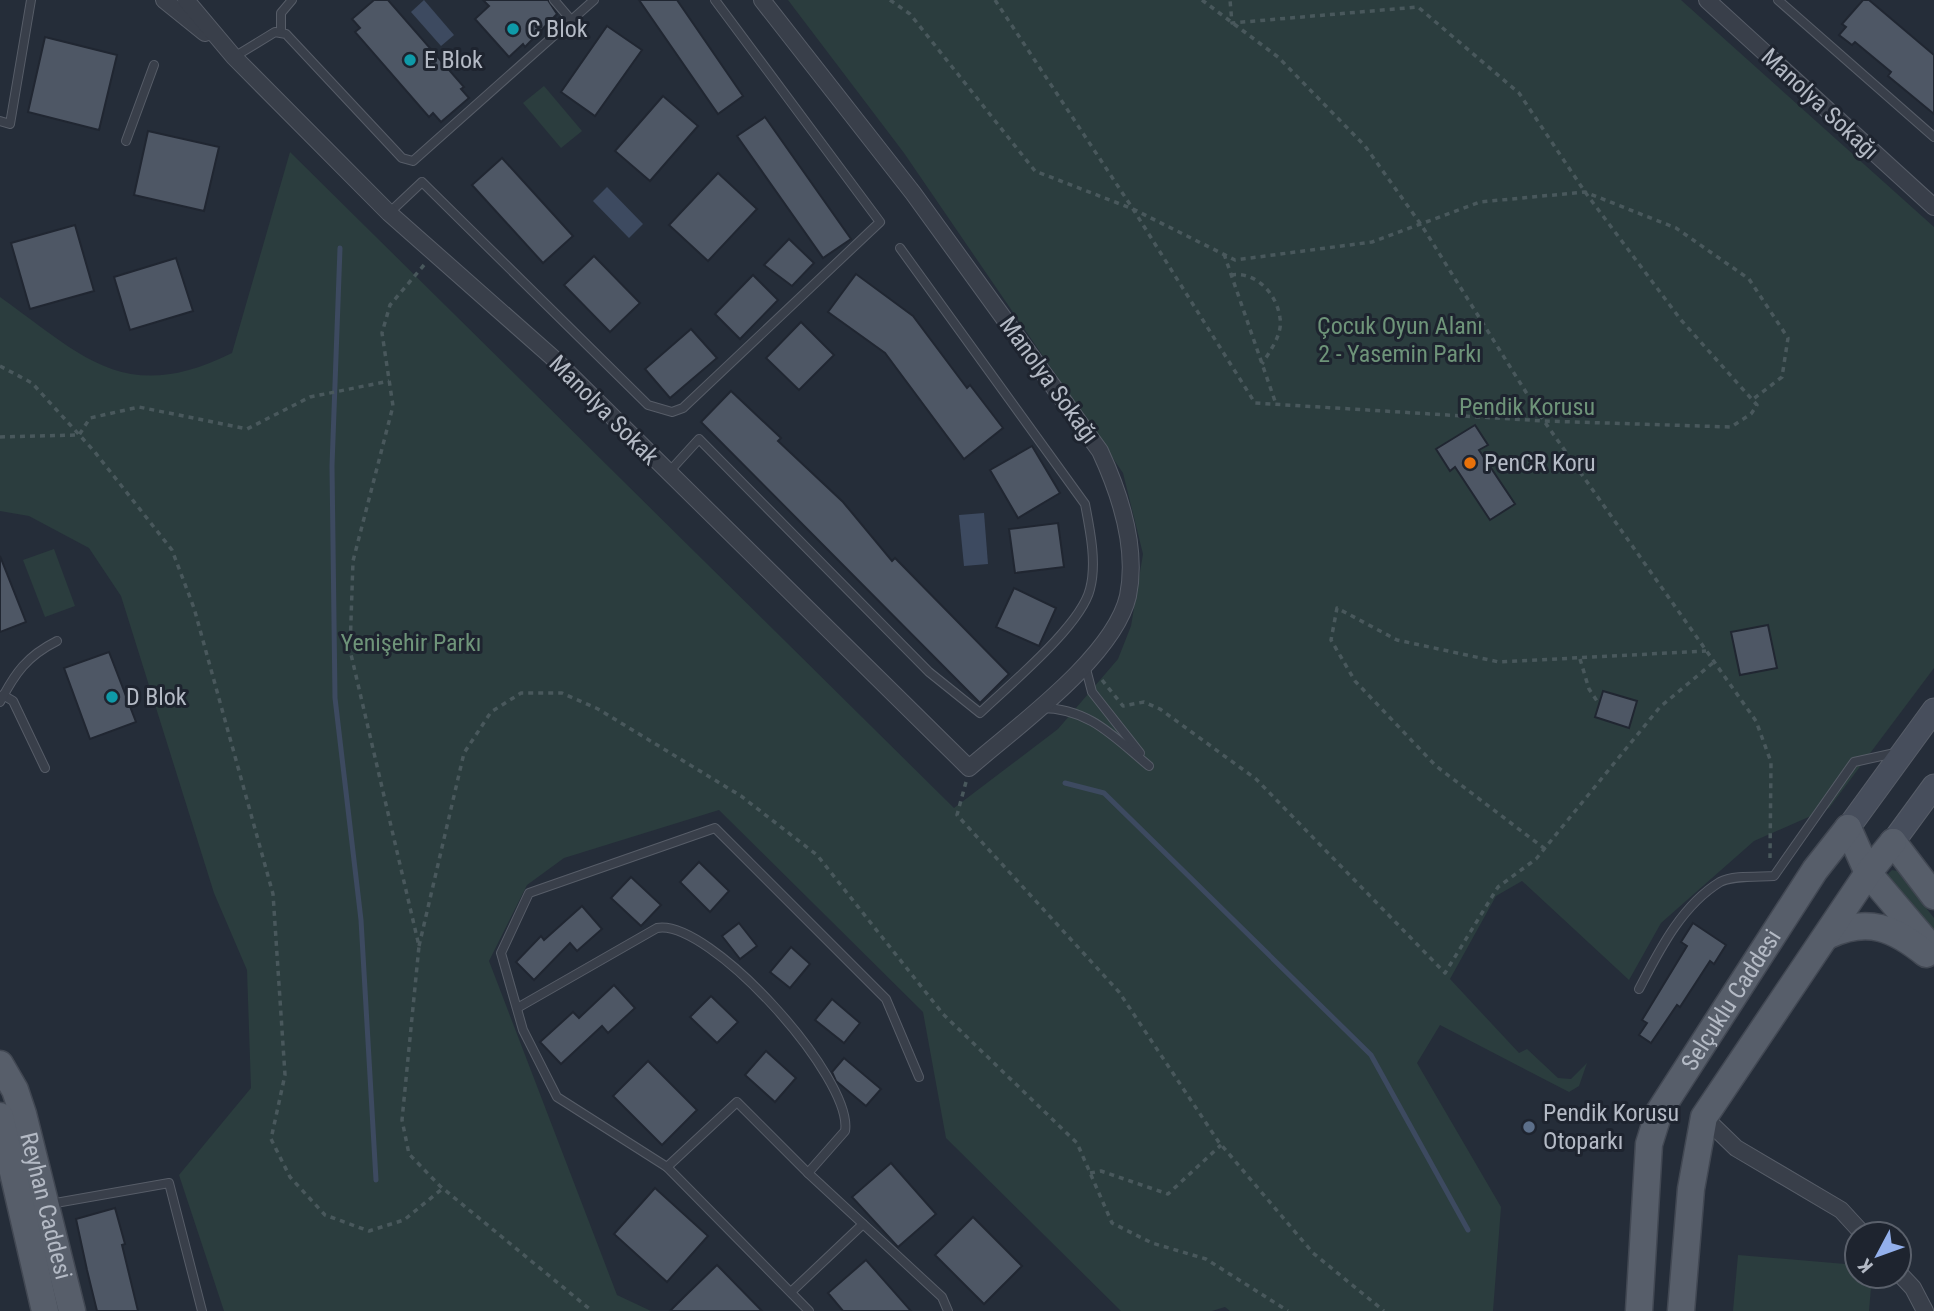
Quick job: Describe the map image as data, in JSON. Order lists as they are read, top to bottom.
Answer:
{
  "streets": {
    "main road": ["Selçuklu Caddesi", "Reyhan Caddesi"],
    "street": ["Manolya Sokağı", "Manolya Sokak"]
  },
  "crossings": [
    ["Manolya Sokağı", "Manolya Sokak"]
  ],
  "parks": ["Çocuk Oyun Alanı 2 - Yasemin Parkı", "Pendik Korusu", "Yenişehir Parkı"],
  "places": [
    "C Blok",
    "E Blok",
    "PenCR Koru",
    "D Blok",
    "Pendik Korusu Otoparkı"
  ],
  "north": "bottom left"
}
